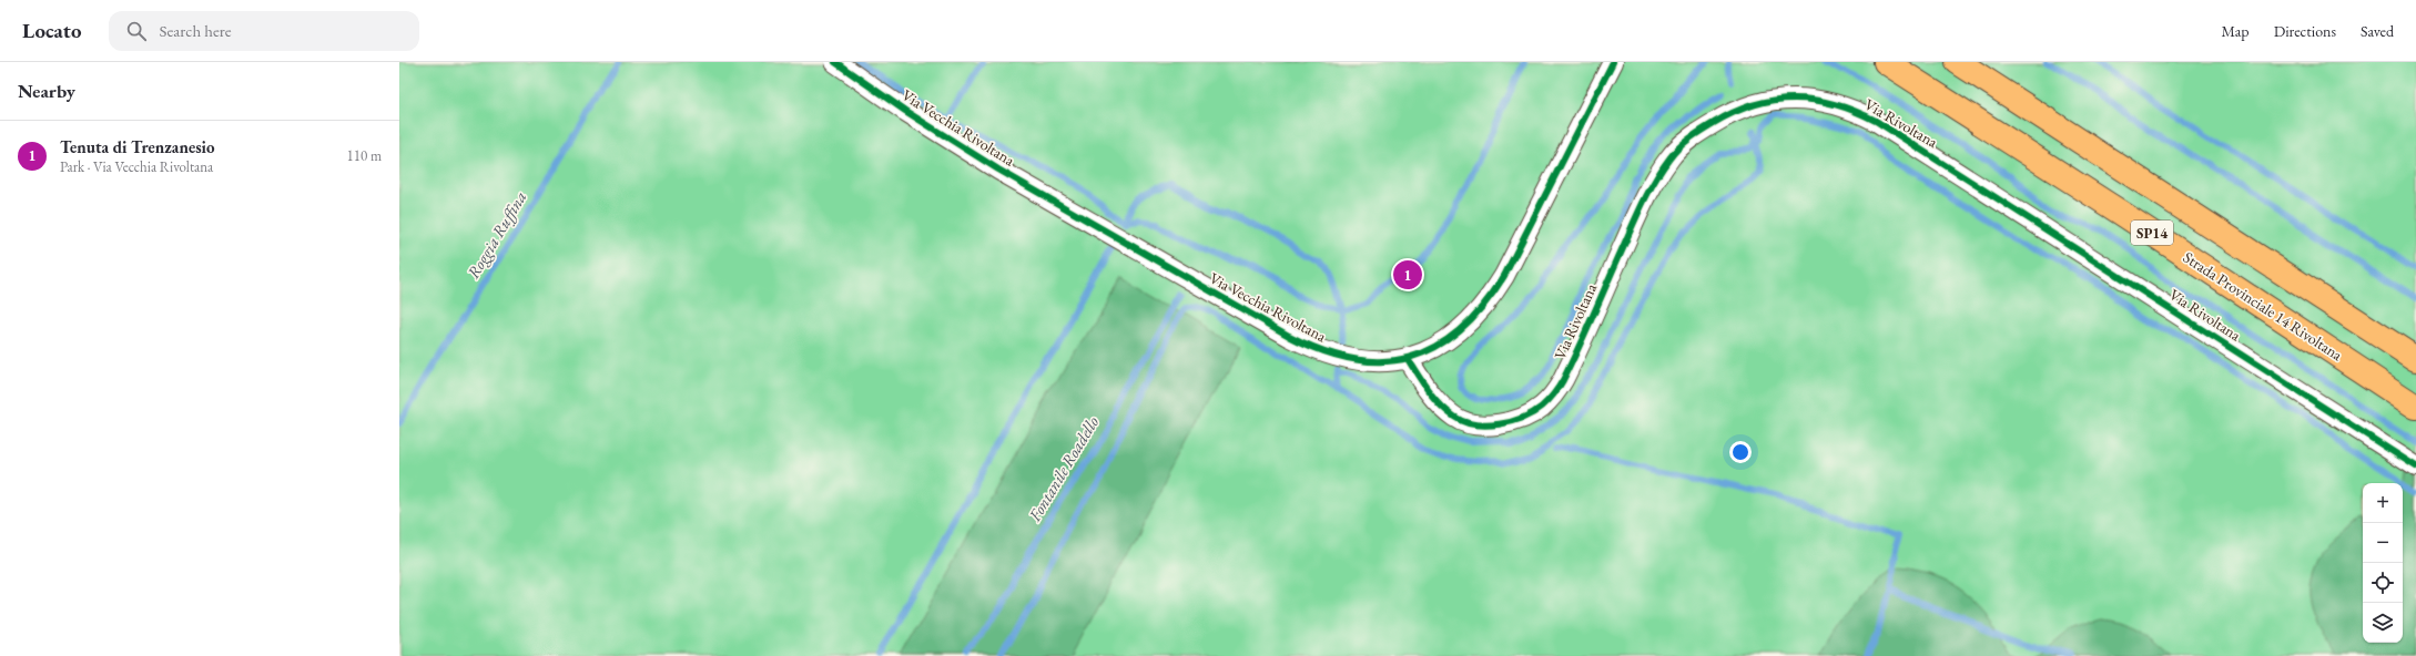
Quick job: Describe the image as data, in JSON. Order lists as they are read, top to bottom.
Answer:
{
  "streets": {
    "highway": ["SP14", "Strada Provinciale 14 Rivoltana"],
    "street": ["Via Rivoltana", "Via Vecchia Rivoltana"]
  },
  "crossings": [
    ["Via Rivoltana", "Via Vecchia Rivoltana"]
  ],
  "water": ["Roggia Ruffina", "Fontanile Roadello"],
  "page": {
    "header": "Locato",
    "search": "Search here",
    "nav": ["Map", "Directions", "Saved"],
    "heading": "Nearby",
    "list": [
      {
        "mark": "1",
        "name": "Tenuta di Trenzanesio",
        "note": "Park · Via Vecchia Rivoltana",
        "value": "110 m"
      }
    ],
    "pins": "1",
    "map_buttons": ["+", "−"]
  }
}
